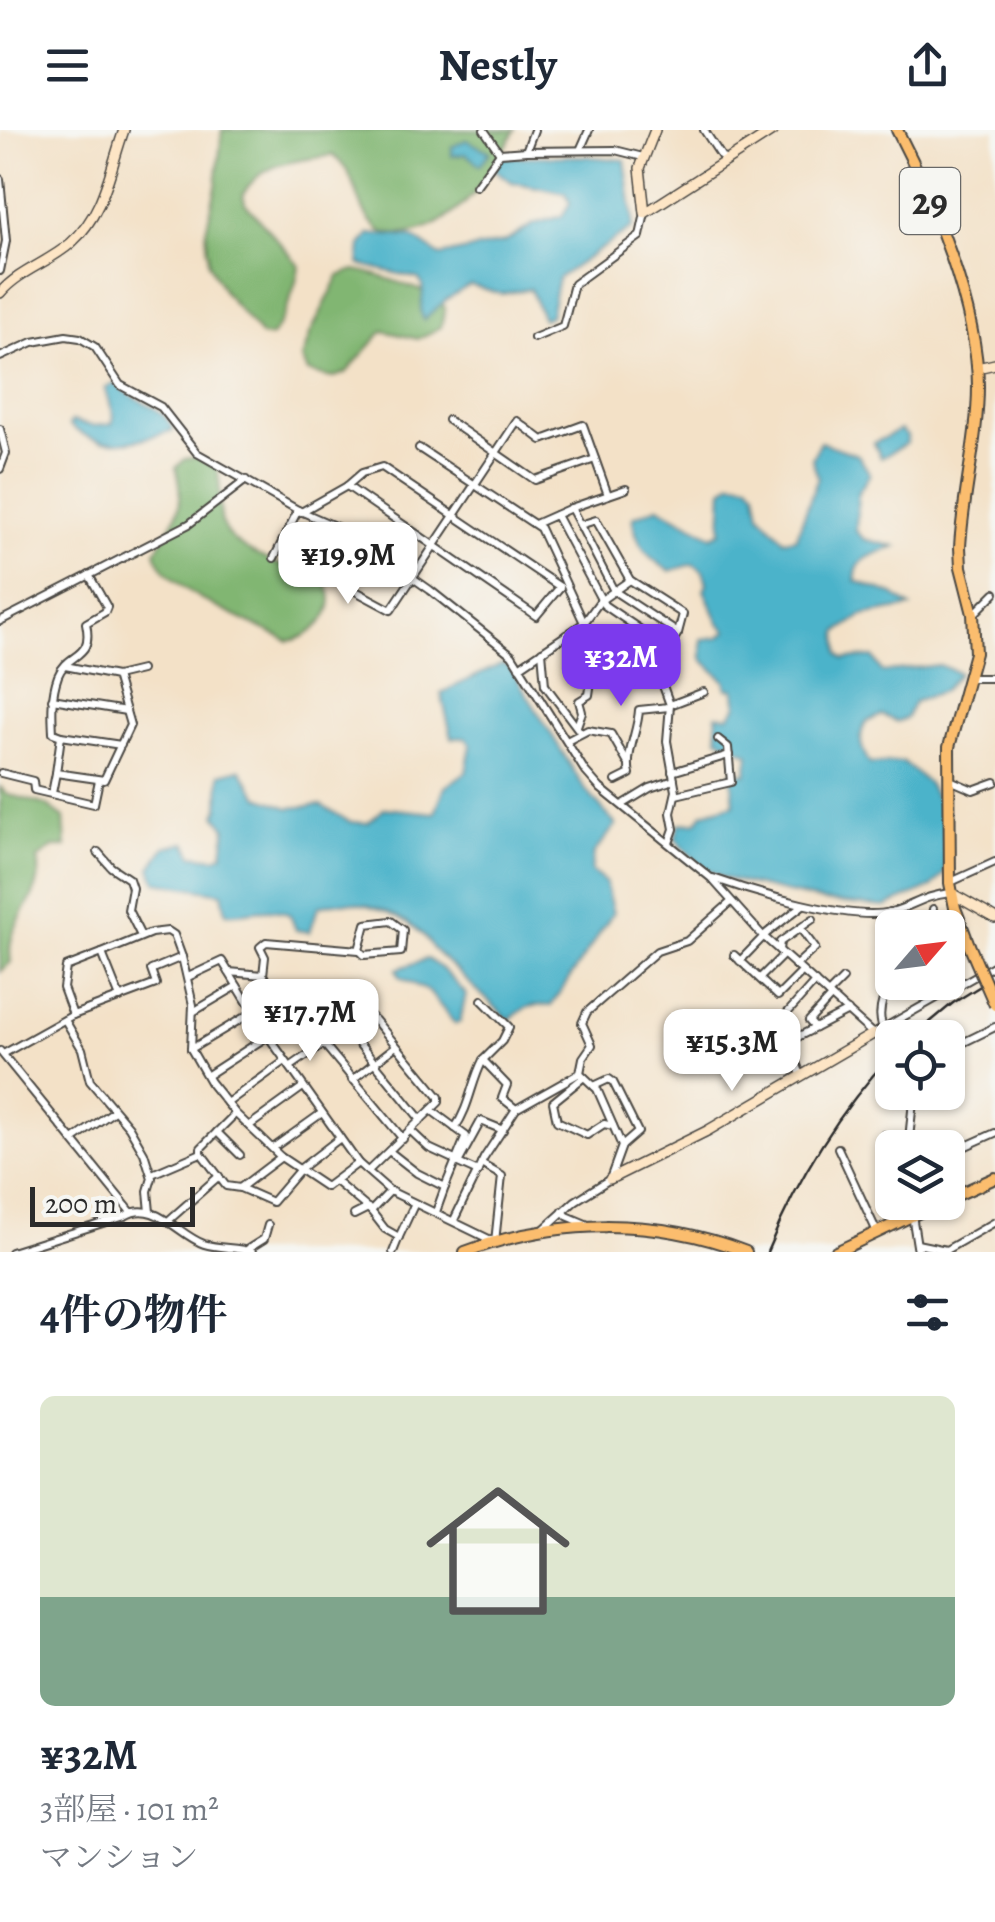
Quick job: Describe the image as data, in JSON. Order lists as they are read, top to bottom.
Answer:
{
  "streets": {
    "main road": ["29"]
  },
  "scale_bar": "200 m",
  "north": "top right",
  "page": {
    "header": "Nestly",
    "price": [
      "¥19.9M",
      "¥32M",
      "¥17.7M",
      "¥15.3M"
    ],
    "scale": "200 m",
    "heading": "4件の物件",
    "list": [
      {
        "name": "¥32M",
        "note": "3部屋 · 101 m² · マンション"
      }
    ]
  }
}
